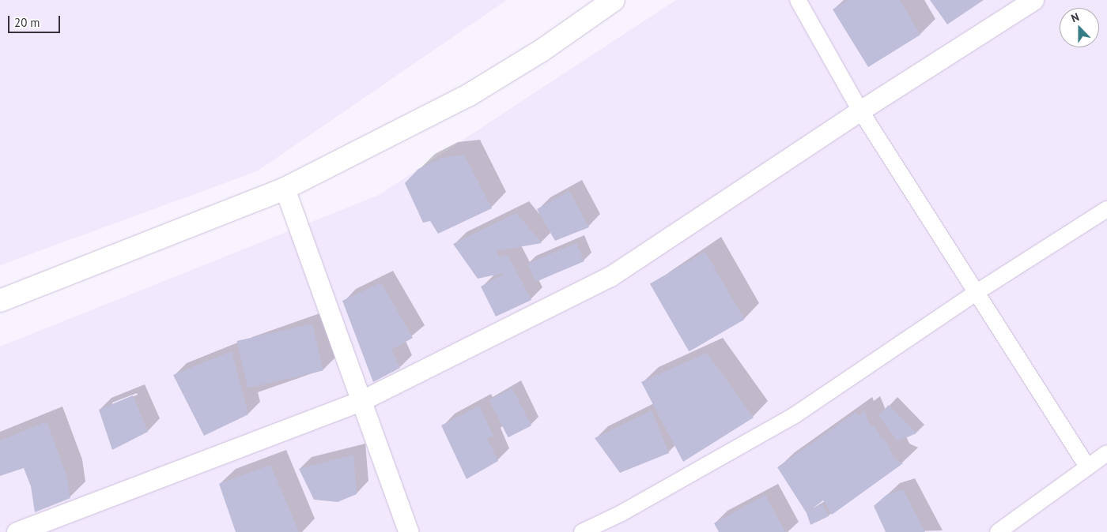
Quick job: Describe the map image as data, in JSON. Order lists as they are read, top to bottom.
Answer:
{
  "scale_bar": "20 m",
  "north": "top"
}
